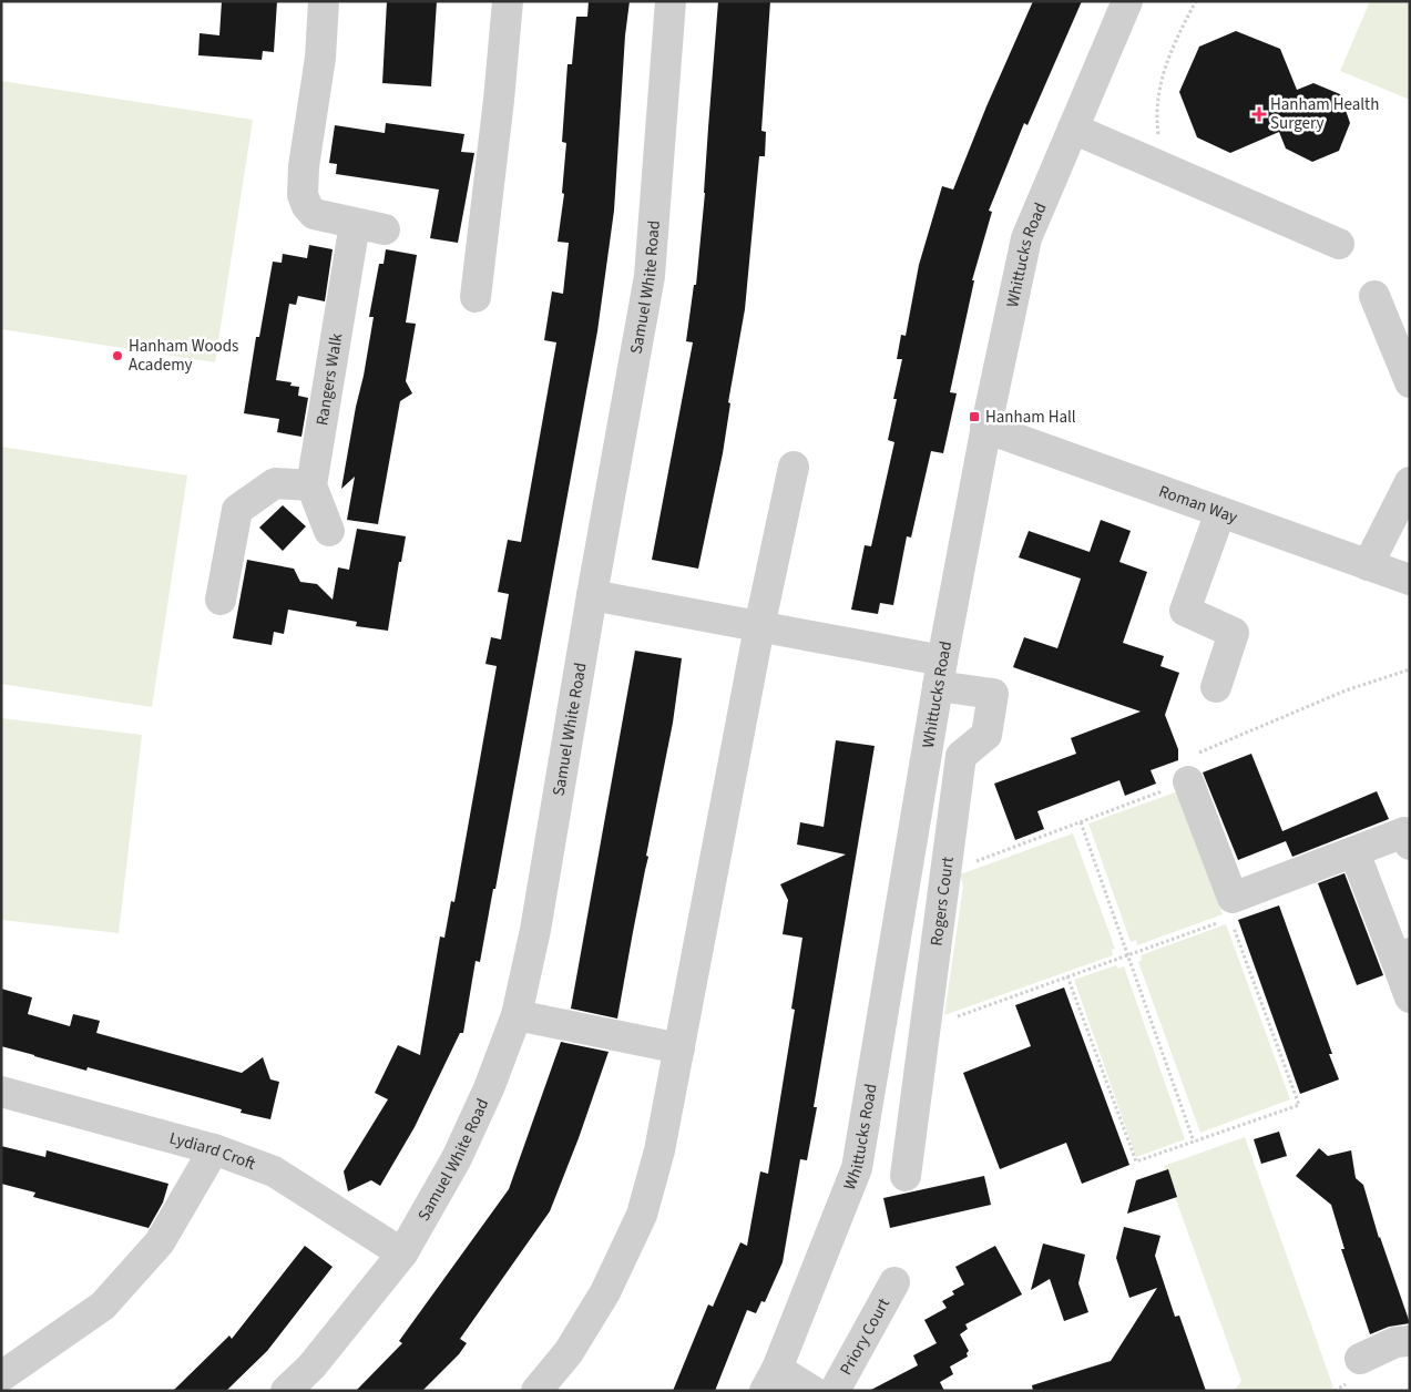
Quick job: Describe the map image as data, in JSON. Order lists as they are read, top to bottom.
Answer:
{
  "streets": {
    "street": [
      "Whittucks Road",
      "Samuel White Road",
      "Rangers Walk",
      "Roman Way",
      "Rogers Court",
      "Lydiard Croft",
      "Priory Court"
    ]
  },
  "crossings": [
    ["Whittucks Road", "Roman Way"],
    ["Whittucks Road", "Rogers Court"],
    ["Samuel White Road", "Lydiard Croft"]
  ],
  "places": {
    "health": ["Hanham Health Surgery"],
    "other": ["Hanham Woods Academy"],
    "transit": ["Hanham Hall"]
  }
}
